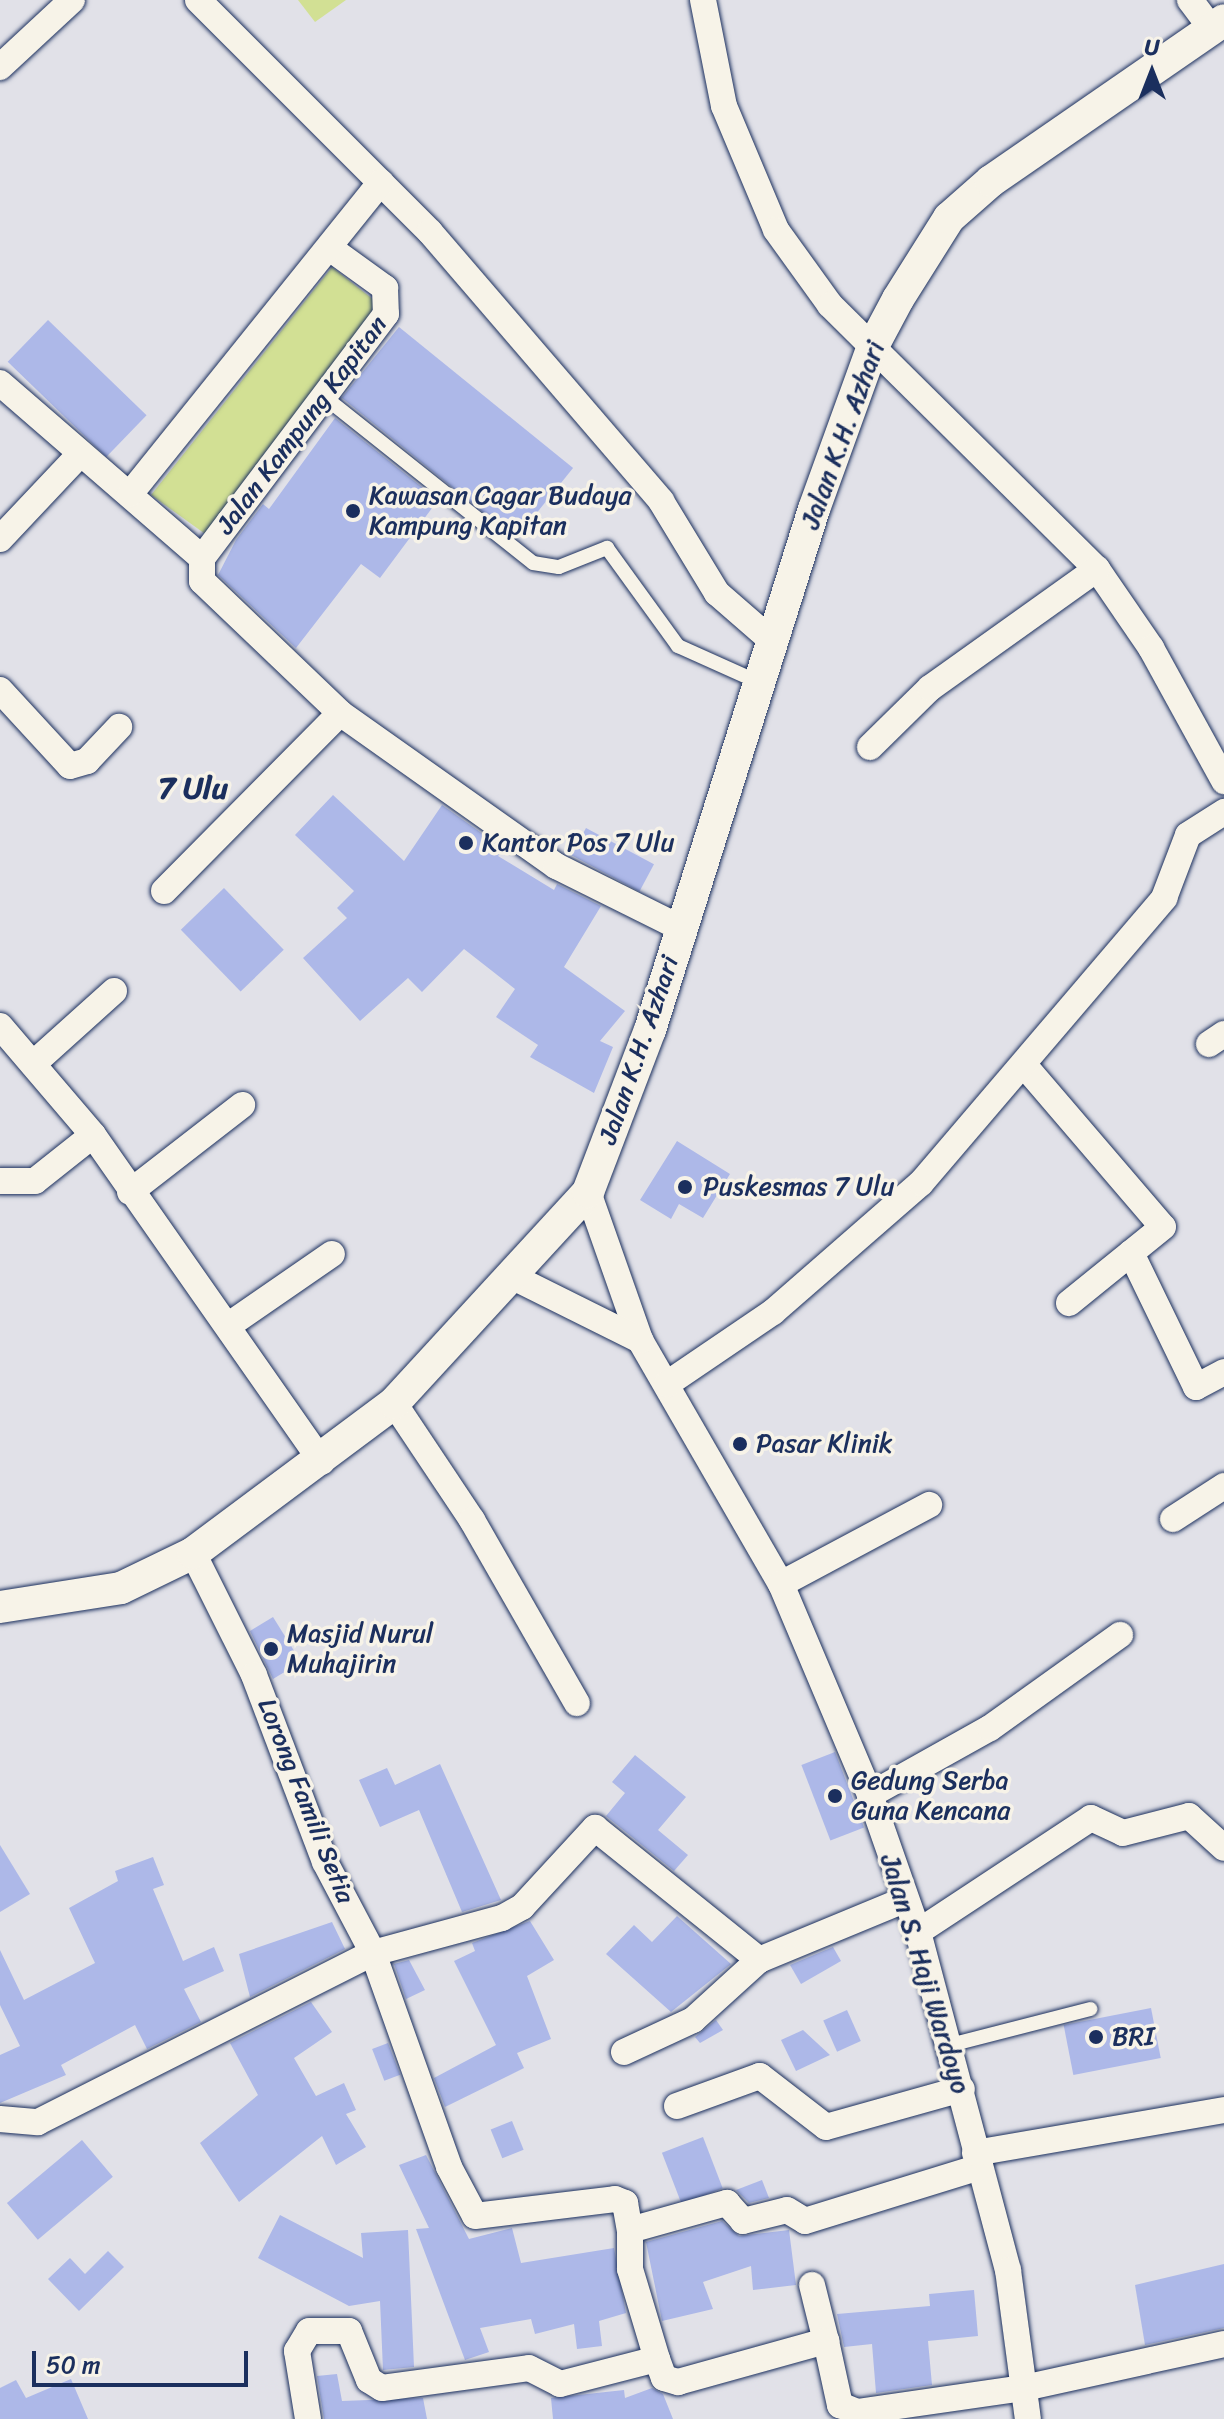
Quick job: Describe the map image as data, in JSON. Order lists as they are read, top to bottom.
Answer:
{
  "streets": {
    "street": [
      "Jalan Kampung Kapitan",
      "Jalan K.H. Azhari",
      "Lorong Famili Setia",
      "Jalan S. Haji Wardoyo"
    ]
  },
  "crossings": [
    ["Jalan Kampung Kapitan", "Jalan K.H. Azhari"],
    ["Jalan K.H. Azhari", "Lorong Famili Setia"],
    ["Jalan K.H. Azhari", "Jalan S. Haji Wardoyo"]
  ],
  "districts": ["7 Ulu"],
  "places": [
    "Kawasan Cagar Budaya Kampung Kapitan",
    "Kantor Pos 7 Ulu",
    "Puskesmas 7 Ulu",
    "Pasar Klinik",
    "Masjid Nurul Muhajirin",
    "Gedung Serba Guna Kencana",
    "BRI"
  ],
  "scale_bar": "50 m",
  "north": "top"
}
